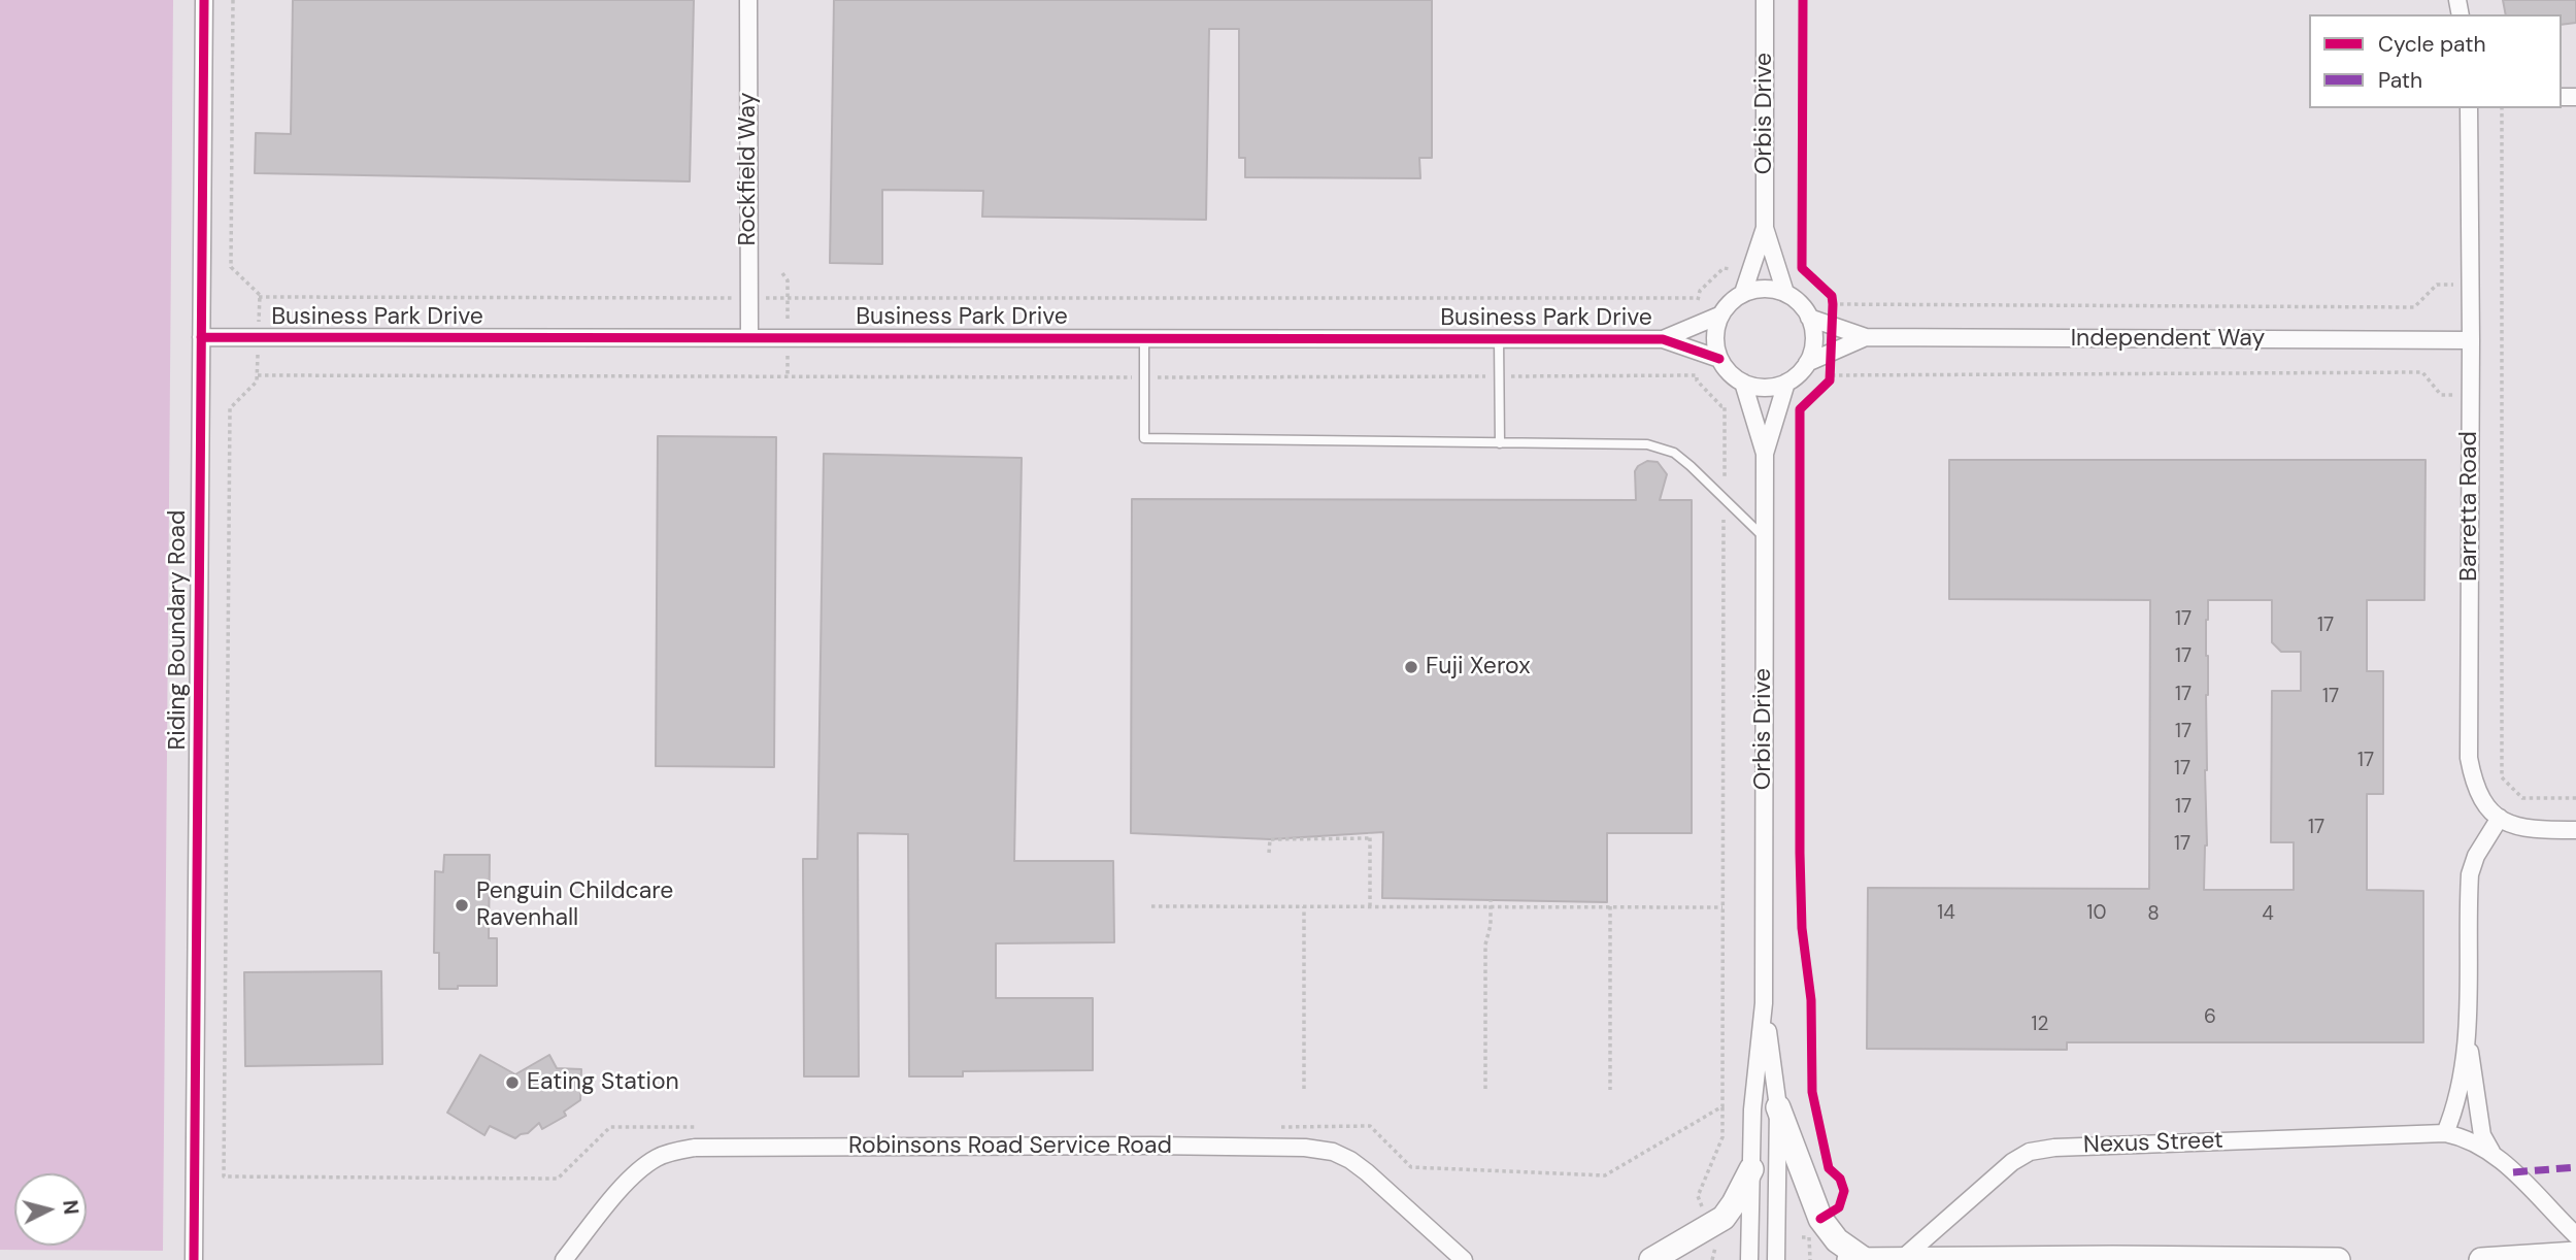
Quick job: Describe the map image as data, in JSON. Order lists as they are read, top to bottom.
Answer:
{
  "streets": {
    "street": [
      "Orbis Drive",
      "Rockfield Way",
      "Business Park Drive",
      "Independent Way",
      "Barretta Road",
      "Riding Boundary Road",
      "Nexus Street",
      "Robinsons Road Service Road"
    ]
  },
  "crossings": [
    ["Orbis Drive", "Business Park Drive"],
    ["Orbis Drive", "Independent Way"],
    ["Rockfield Way", "Business Park Drive"],
    ["Business Park Drive", "Independent Way"],
    ["Business Park Drive", "Riding Boundary Road"],
    ["Independent Way", "Barretta Road"],
    ["Barretta Road", "Nexus Street"]
  ],
  "places": ["Fuji Xerox", "Penguin Childcare Ravenhall", "Eating Station"],
  "house_numbers": [
    "17",
    "17",
    "17",
    "17",
    "17",
    "17",
    "17",
    "17",
    "17",
    "17",
    "17",
    "14",
    "10",
    "8",
    "4",
    "6",
    "12"
  ],
  "legend": ["Cycle path", "Path"],
  "north": "right"
}
